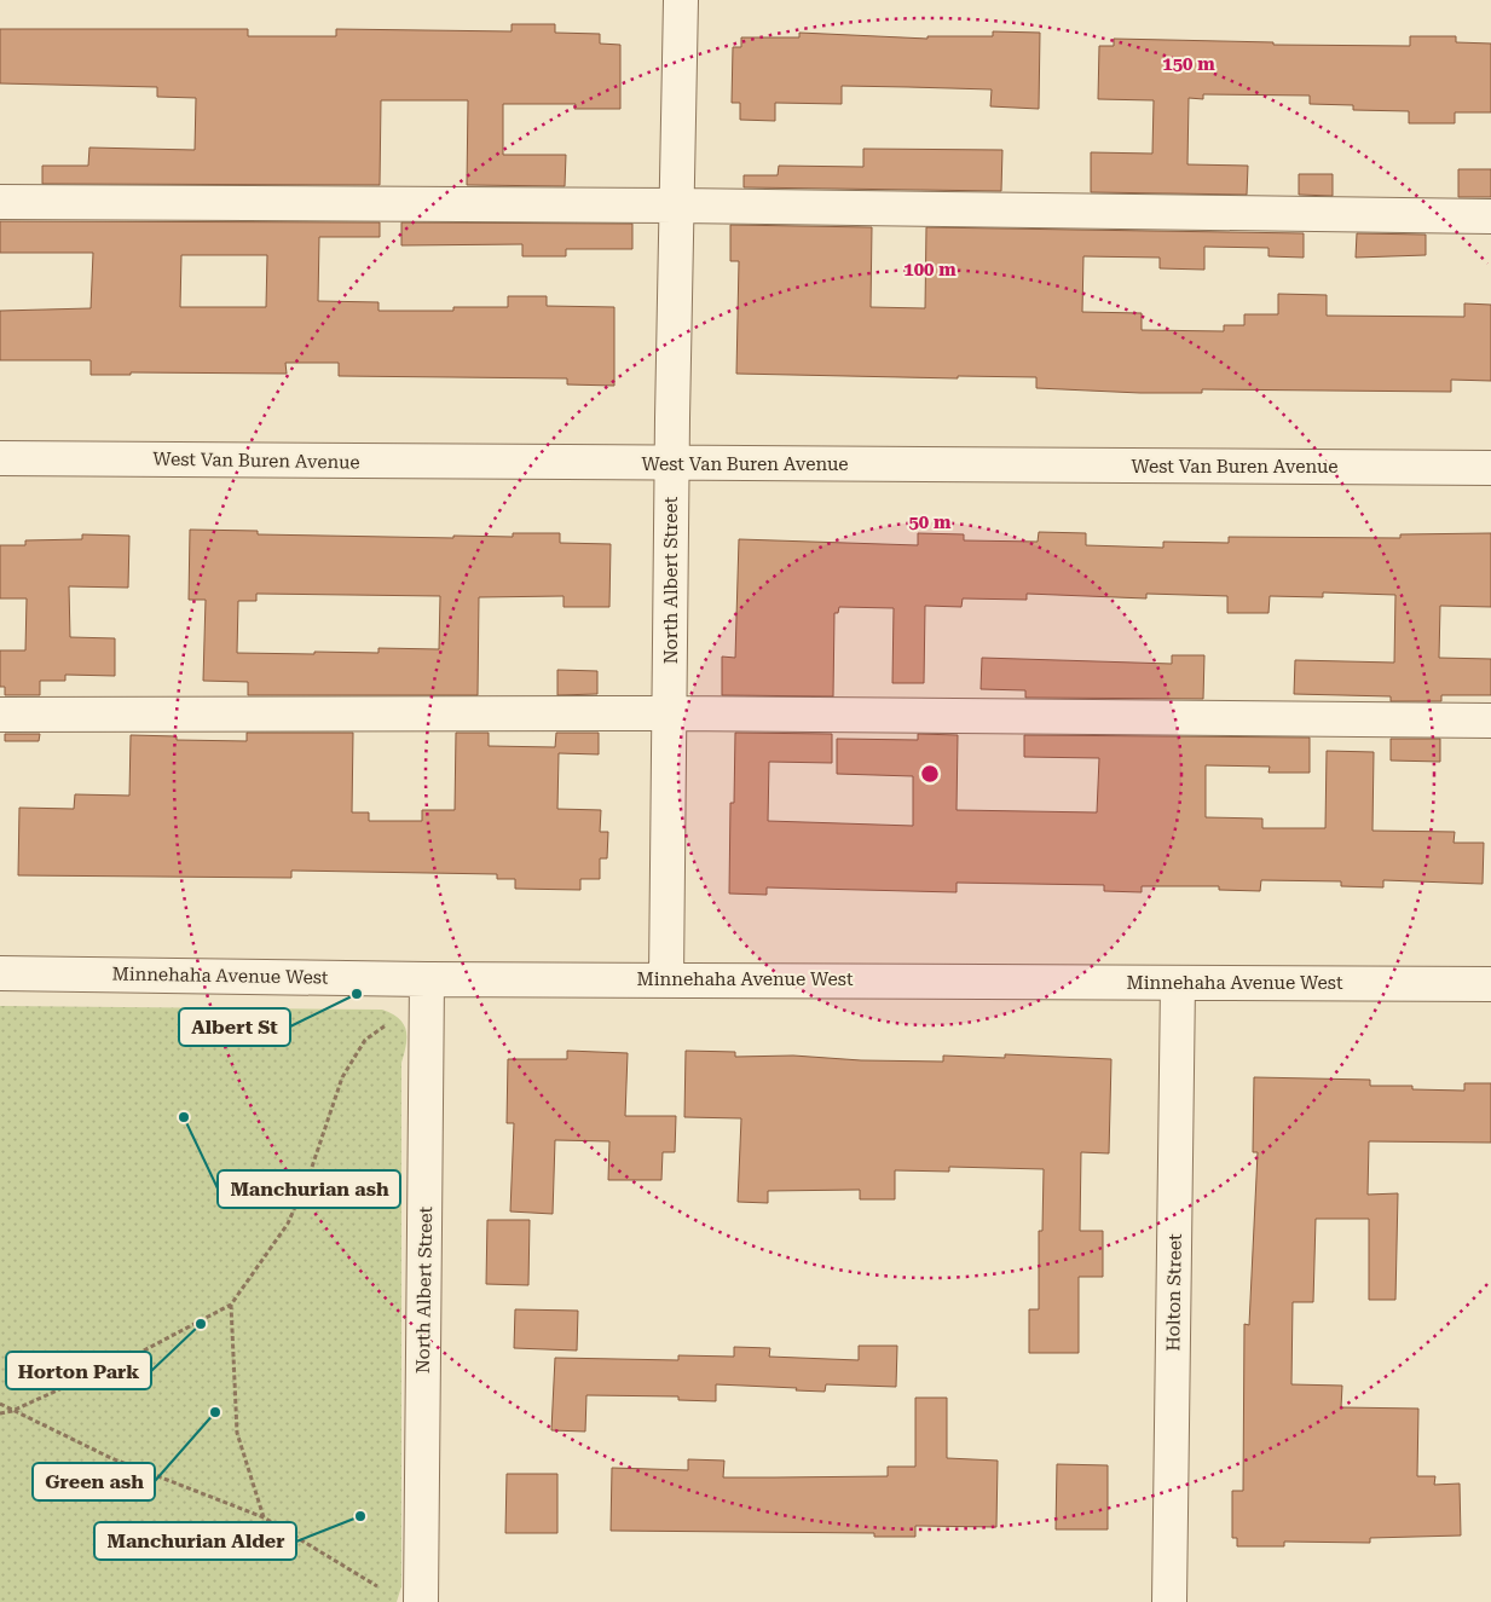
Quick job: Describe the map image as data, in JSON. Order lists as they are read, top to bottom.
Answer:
{
  "streets": {
    "street": [
      "West Van Buren Avenue",
      "North Albert Street",
      "Minnehaha Avenue West",
      "Holton Street"
    ]
  },
  "crossings": [
    ["West Van Buren Avenue", "North Albert Street"],
    ["North Albert Street", "Minnehaha Avenue West"],
    ["Minnehaha Avenue West", "Holton Street"]
  ],
  "places": [
    "Albert St",
    "Manchurian ash",
    "Horton Park",
    "Green ash",
    "Manchurian Alder"
  ],
  "rings": ["150 m", "100 m", "50 m"]
}
